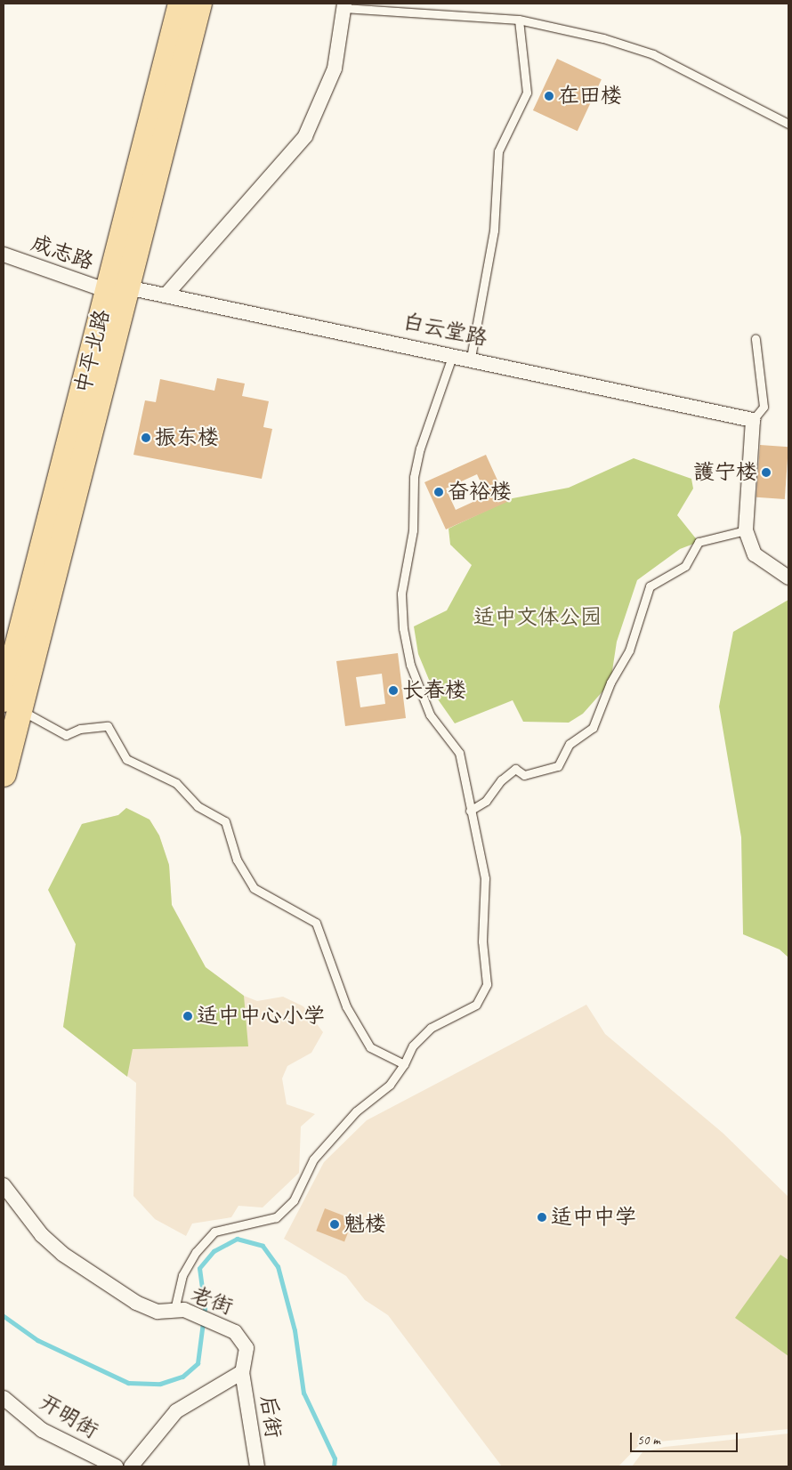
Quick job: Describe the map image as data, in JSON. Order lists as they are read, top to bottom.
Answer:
{
  "streets": {
    "highway": ["中平北路"],
    "street": [
      "成志路",
      "白云堂路",
      "老街",
      "开明街",
      "后街"
    ]
  },
  "crossings": [
    ["成志路", "白云堂路"],
    ["成志路", "中平北路"],
    ["白云堂路", "中平北路"],
    ["老街", "后街"]
  ],
  "parks": ["适中文体公园"],
  "places": [
    "在田楼",
    "振东楼",
    "護宁楼",
    "奋裕楼",
    "长春楼",
    "适中中心小学",
    "适中中学",
    "魁楼"
  ],
  "scale_bar": "50 m"
}
